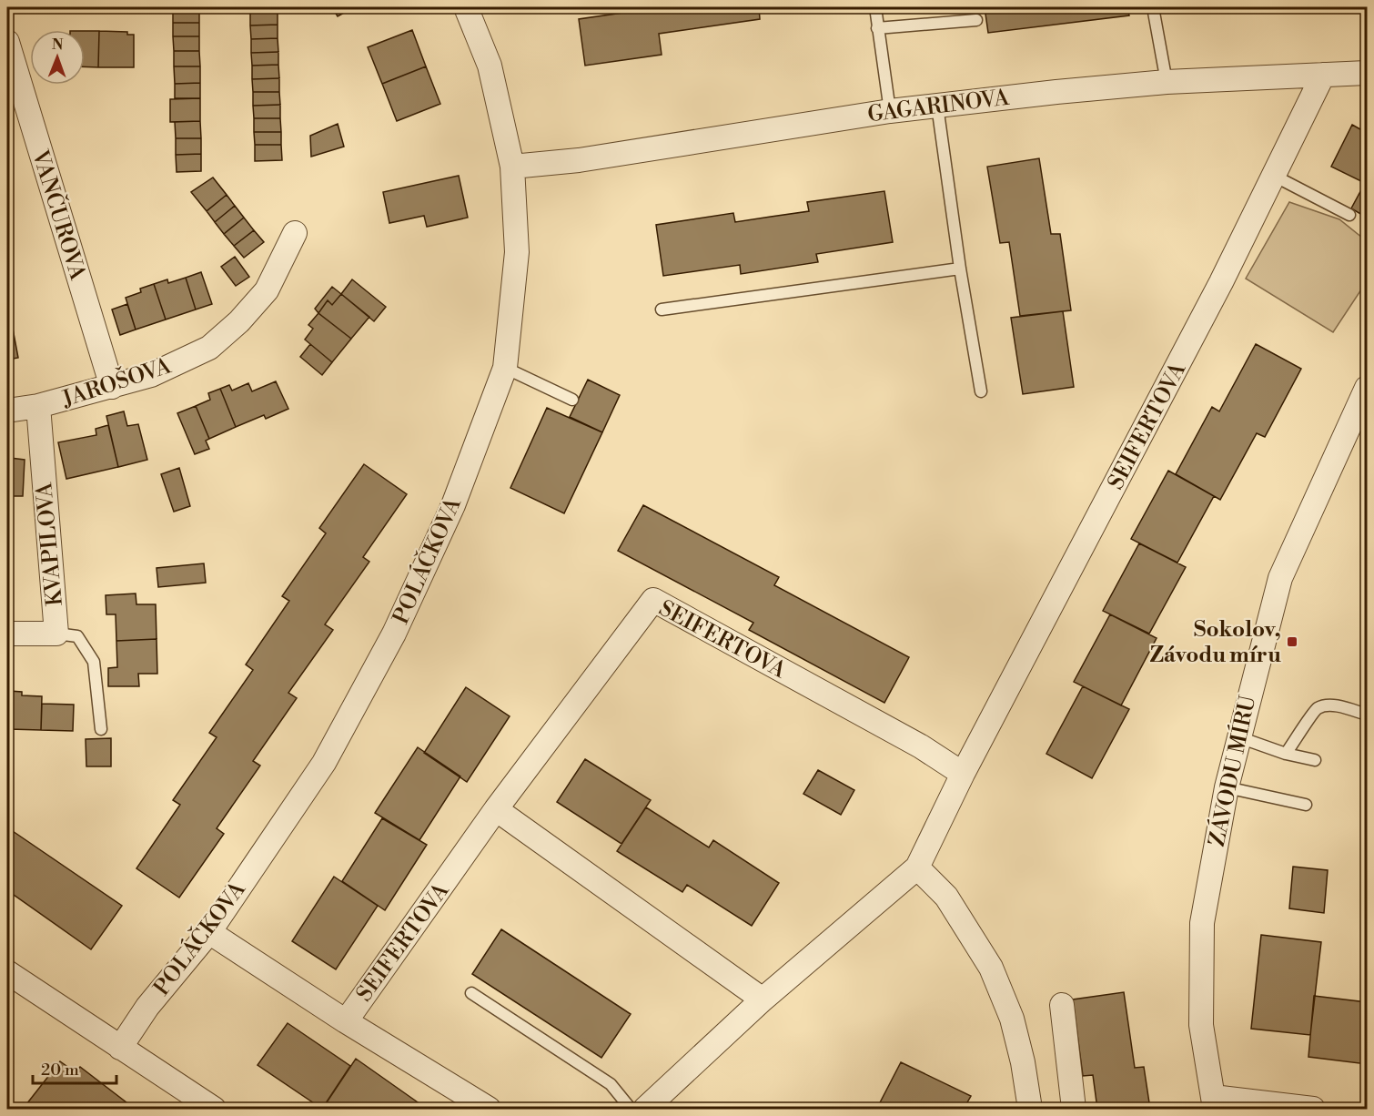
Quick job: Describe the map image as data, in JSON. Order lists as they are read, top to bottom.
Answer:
{
  "streets": {
    "street": [
      "GAGARINOVA",
      "VANČUROVA",
      "JAROŠOVA",
      "SEIFERTOVA",
      "KVAPILOVA",
      "POLÁČKOVA",
      "ZÁVODU MÍRU"
    ]
  },
  "crossings": [
    ["GAGARINOVA", "SEIFERTOVA"],
    ["GAGARINOVA", "POLÁČKOVA"],
    ["VANČUROVA", "JAROŠOVA"],
    ["JAROŠOVA", "KVAPILOVA"]
  ],
  "places": {
    "transit": ["Sokolov, Závodu míru"]
  },
  "scale_bar": "20 m",
  "north": "top"
}
